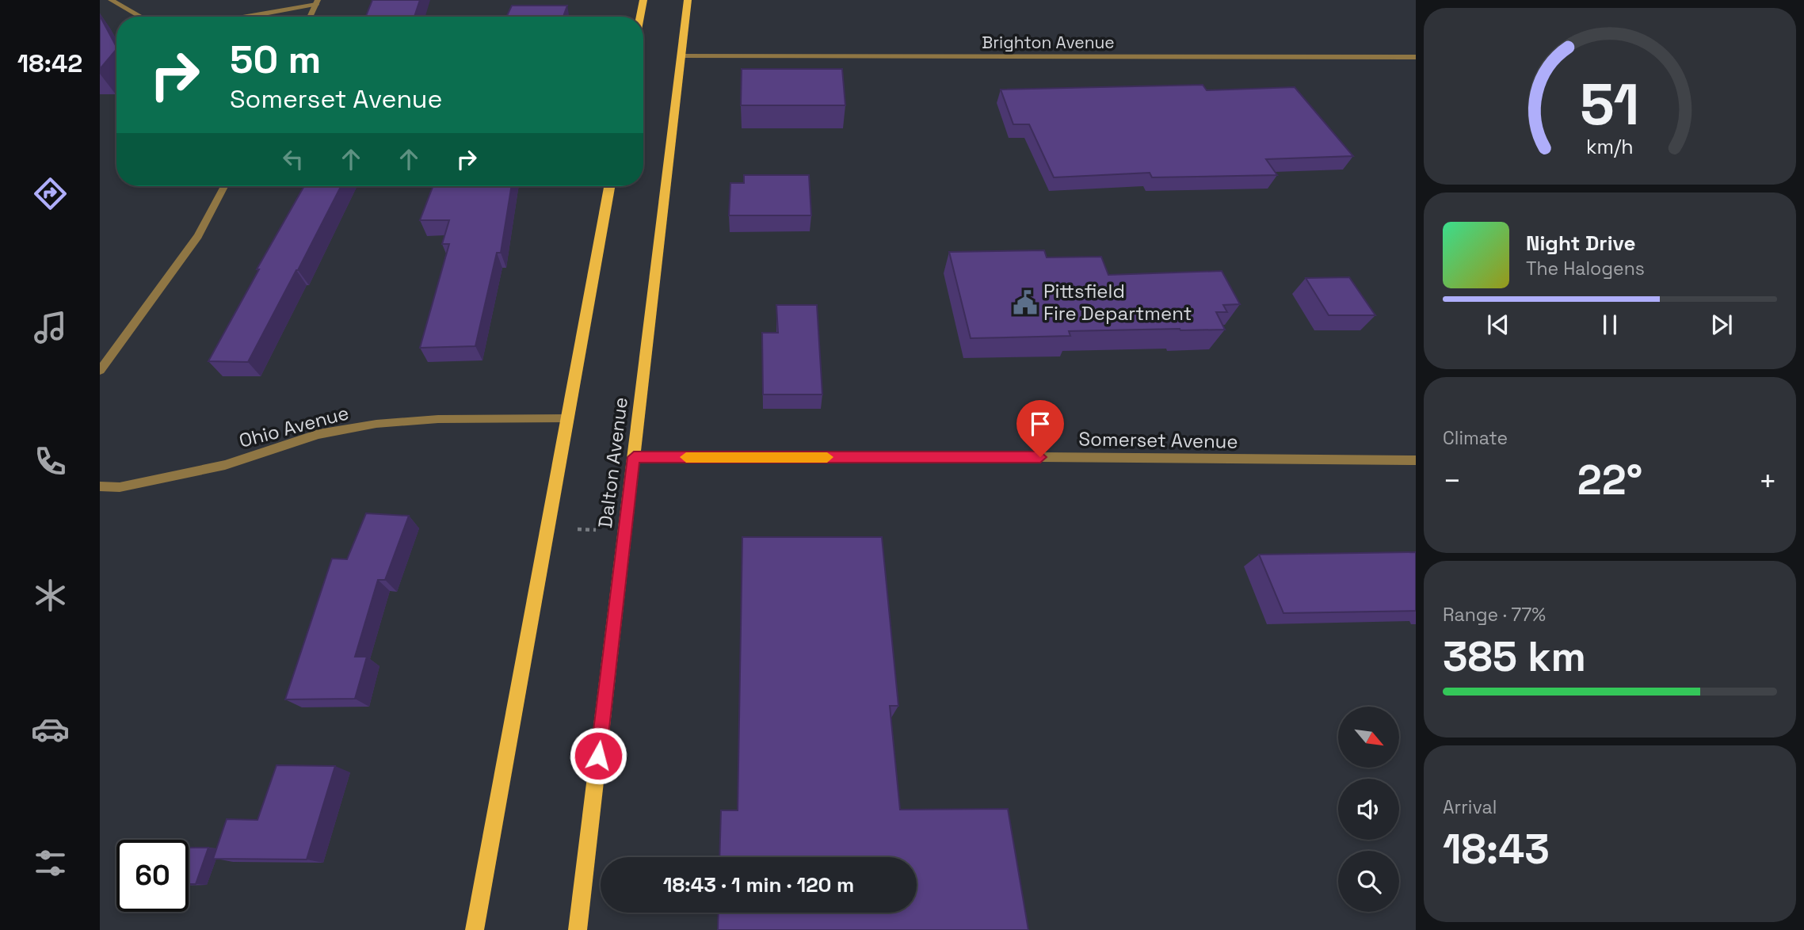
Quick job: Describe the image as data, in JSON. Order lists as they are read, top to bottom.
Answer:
{
  "streets": {
    "main road": ["Dalton Avenue"],
    "street": ["Brighton Avenue", "Ohio Avenue", "Somerset Avenue"]
  },
  "crossings": [
    ["Brighton Avenue", "Dalton Avenue"],
    ["Somerset Avenue", "Dalton Avenue"]
  ],
  "places": {
    "public building": ["Pittsfield Fire Department"]
  },
  "north": "bottom right",
  "page": {
    "tabs": "18:42",
    "turn": ["50 m", "Somerset Avenue"],
    "song": ["Night Drive", "The Halogens"],
    "tile": [
      "Climate",
      ["Range · 77%", "385 km"],
      ["Arrival", "18:43"]
    ],
    "heat": ["−", "22°", "+"],
    "limit": "60",
    "trip": "18:43 · 1 min · 120 m",
    "gauge": ["51", "km/h"]
  }
}
